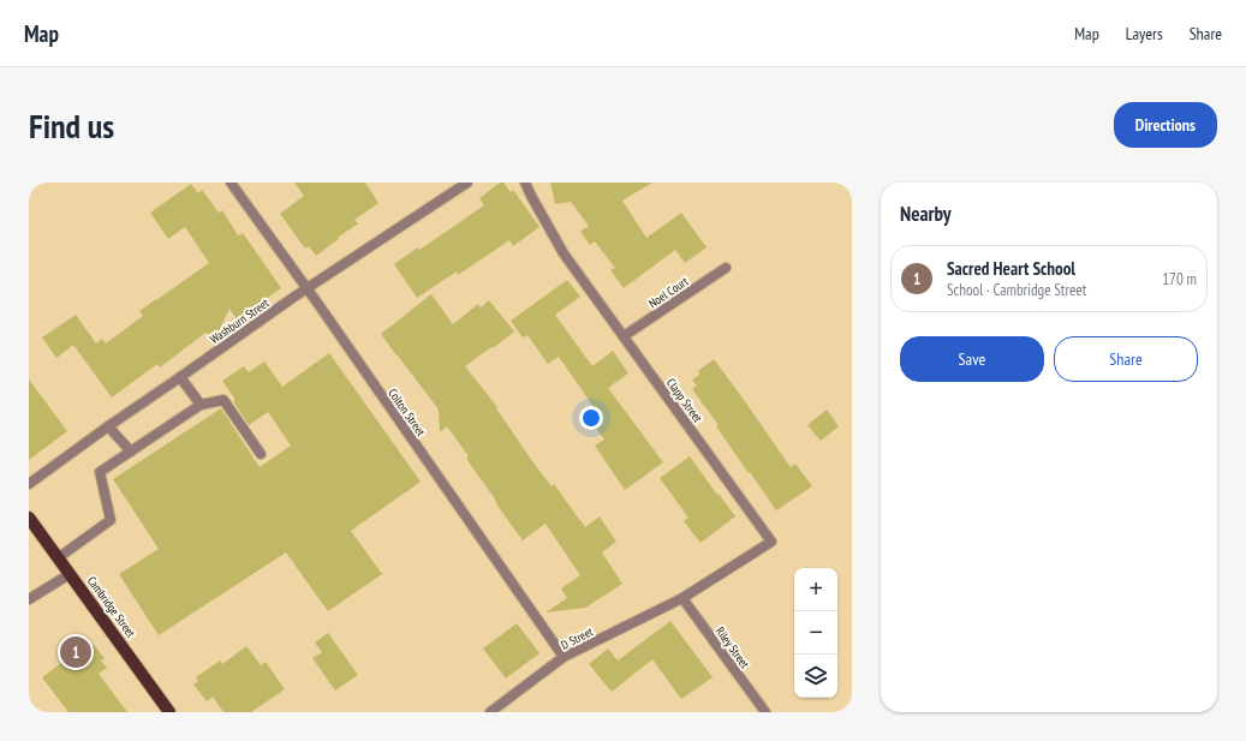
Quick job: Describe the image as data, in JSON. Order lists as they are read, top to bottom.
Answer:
{
  "streets": {
    "main road": ["Cambridge Street"],
    "street": [
      "Noel Court",
      "Washburn Street",
      "Clapp Street",
      "Colton Street",
      "D Street",
      "Riley Street"
    ]
  },
  "crossings": [
    ["Noel Court", "Clapp Street"],
    ["Washburn Street", "Colton Street"],
    ["Clapp Street", "D Street"],
    ["Clapp Street", "Riley Street"],
    ["Colton Street", "D Street"],
    ["D Street", "Riley Street"]
  ],
  "page": {
    "header": "Map",
    "nav": ["Map", "Layers", "Share"],
    "buttons": [
      "Directions",
      ["Save", "Share"]
    ],
    "title": "Find us",
    "heading": "Nearby",
    "list": [
      {
        "mark": "1",
        "name": "Sacred Heart School",
        "note": "School · Cambridge Street",
        "value": "170 m"
      }
    ],
    "map_buttons": ["+", "−"],
    "pins": "1"
  }
}
